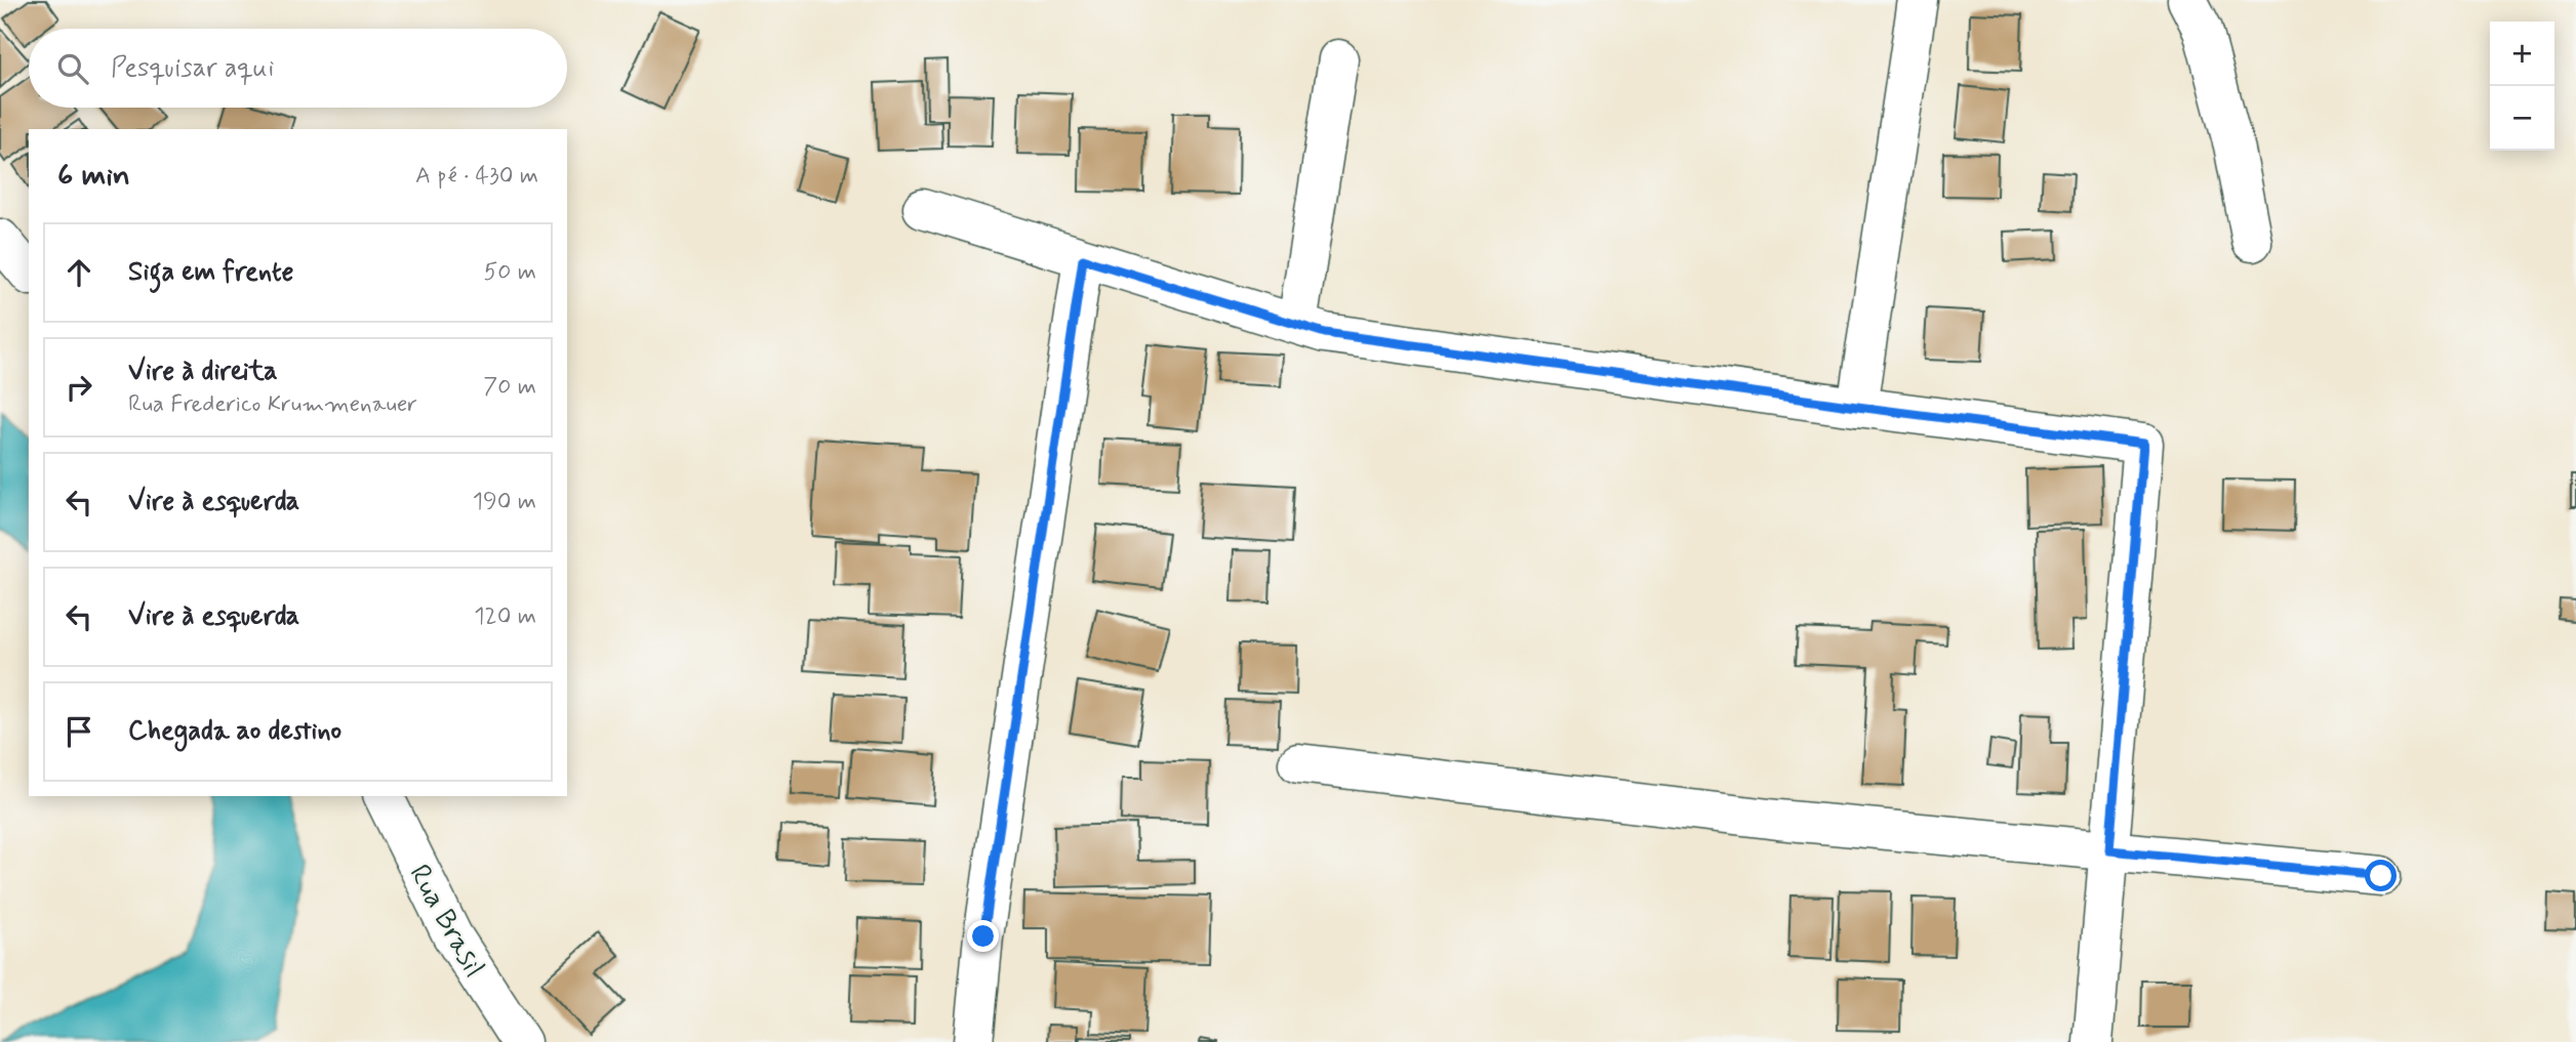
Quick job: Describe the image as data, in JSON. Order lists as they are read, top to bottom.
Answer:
{
  "streets": {
    "street": ["Rua Brasil"]
  },
  "page": {
    "map_buttons": ["+", "−"],
    "search": "Pesquisar aqui",
    "heading": ["6 min", "A pé · 430 m"],
    "list": [
      ["Siga em frente", "50 m"],
      ["Vire à direita", "Rua Frederico Krummenauer", "70 m"],
      ["Vire à esquerda", "190 m"],
      ["Vire à esquerda", "120 m"],
      "Chegada ao destino"
    ]
  }
}
